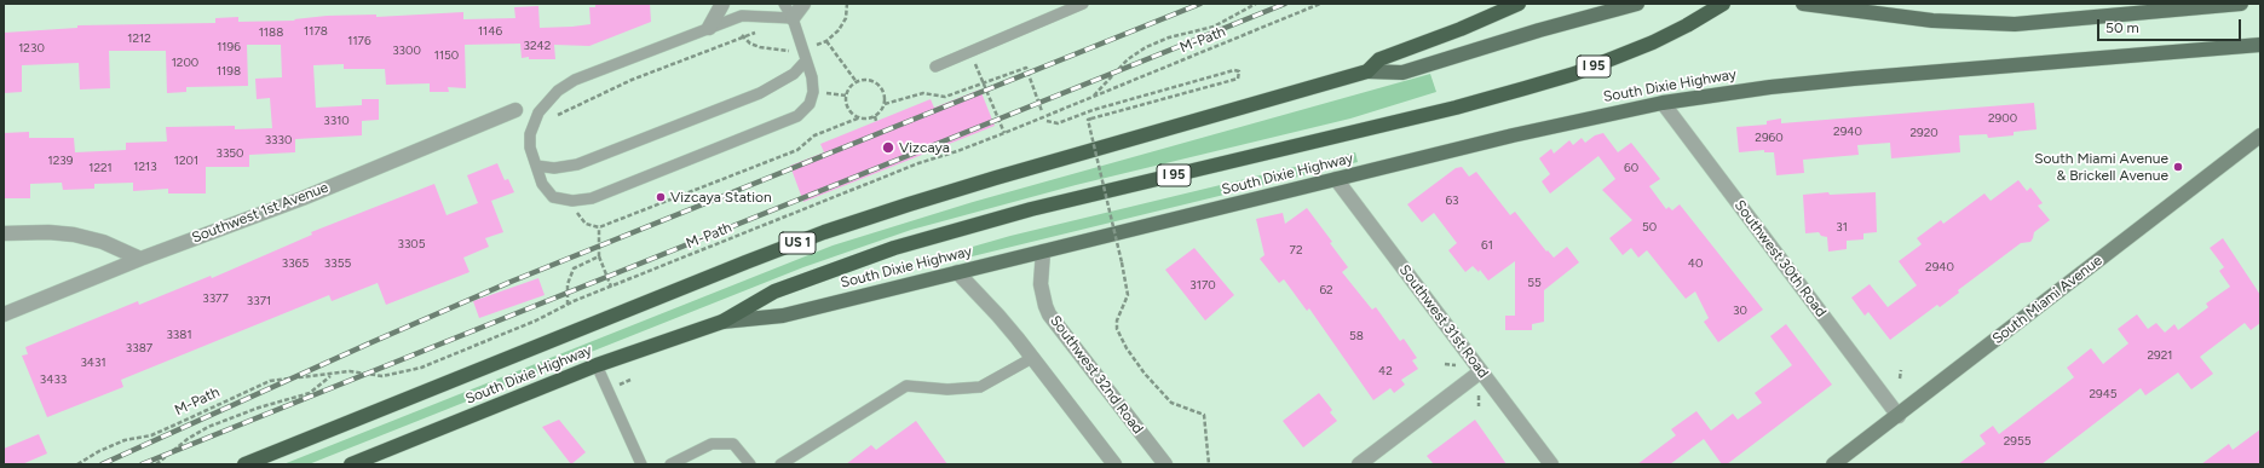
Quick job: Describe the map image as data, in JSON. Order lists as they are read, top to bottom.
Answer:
{
  "streets": {
    "highway": ["I 95", "South Dixie Highway", "US 1"],
    "main road": ["South Miami Avenue"],
    "street": [
      "Southwest 1st Avenue",
      "Southwest 30th Road",
      "Southwest 31st Road",
      "Southwest 32nd Road"
    ],
    "path": ["M-Path"]
  },
  "crossings": [
    ["I 95", "South Dixie Highway"],
    ["South Dixie Highway", "Southwest 30th Road"],
    ["South Dixie Highway", "Southwest 31st Road"],
    ["South Dixie Highway", "Southwest 32nd Road"],
    ["Southwest 30th Road", "South Miami Avenue"]
  ],
  "places": ["Vizcaya", "South Miami Avenue & Brickell Avenue", "Vizcaya Station"],
  "house_numbers": [
    "1178",
    "1146",
    "1188",
    "1212",
    "1176",
    "3242",
    "1196",
    "1230",
    "3300",
    "1150",
    "1200",
    "1198",
    "2900",
    "3310",
    "2940",
    "2920",
    "2960",
    "3330",
    "3350",
    "1239",
    "1201",
    "1213",
    "1221",
    "60",
    "63",
    "50",
    "31",
    "3305",
    "61",
    "72",
    "3365",
    "3355",
    "40",
    "2940",
    "55",
    "3170",
    "62",
    "3377",
    "3371",
    "30",
    "3381",
    "58",
    "3387",
    "2921",
    "3431",
    "42",
    "3433",
    "2945",
    "2955"
  ],
  "scale_bar": "50 m"
}
